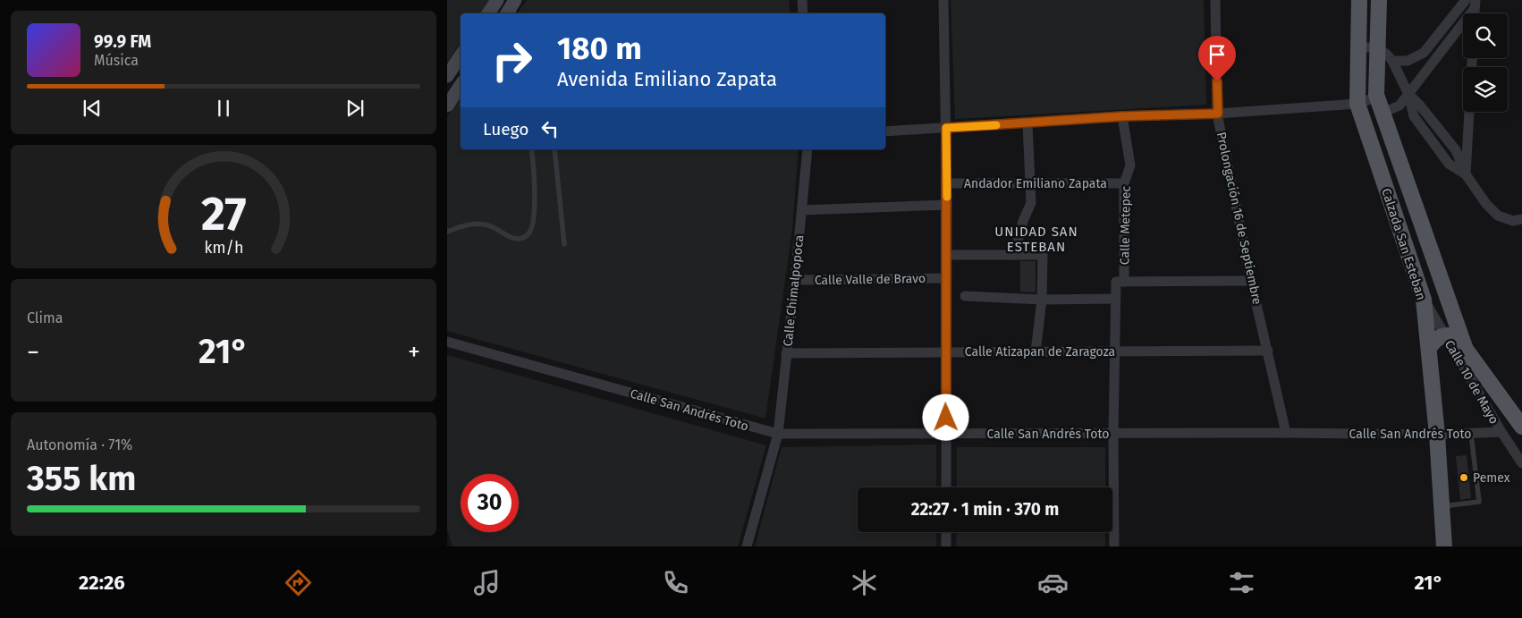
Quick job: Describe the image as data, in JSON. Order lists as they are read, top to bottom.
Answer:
{
  "streets": {
    "main road": ["Calzada San Esteban"],
    "street": [
      "Andador Emiliano Zapata",
      "Prolongación 16 de Septiembre",
      "Calle Metepec",
      "Calle Valle de Bravo",
      "Calle Chimalpopoca",
      "Calle Atizapan de Zaragoza",
      "Calle 10 de Mayo",
      "Calle San Andrés Toto"
    ]
  },
  "crossings": [
    ["Andador Emiliano Zapata", "Calle Metepec"],
    ["Prolongación 16 de Septiembre", "Calle Metepec"],
    ["Prolongación 16 de Septiembre", "Calle Atizapan de Zaragoza"],
    ["Prolongación 16 de Septiembre", "Calle San Andrés Toto"],
    ["Calle Metepec", "Calle Atizapan de Zaragoza"],
    ["Calle Metepec", "Calle San Andrés Toto"],
    ["Calzada San Esteban", "Calle 10 de Mayo"],
    ["Calzada San Esteban", "Calle San Andrés Toto"],
    ["Calle Valle de Bravo", "Calle Chimalpopoca"],
    ["Calle Chimalpopoca", "Calle Atizapan de Zaragoza"],
    ["Calle Chimalpopoca", "Calle San Andrés Toto"],
    ["Calle 10 de Mayo", "Calle San Andrés Toto"]
  ],
  "districts": ["UNIDAD SAN ESTEBAN"],
  "places": ["Pemex"],
  "page": {
    "turn": ["180 m", "Avenida Emiliano Zapata"],
    "song": ["99.9 FM", "Música"],
    "then": "Luego",
    "tile": [
      "Clima",
      ["Autonomía · 71%", "355 km"]
    ],
    "heat": ["−", "21°", "+"],
    "limit": "30",
    "trip": "22:27 · 1 min · 370 m",
    "tabs": ["22:26", "21°"],
    "gauge": ["27", "km/h"]
  }
}
